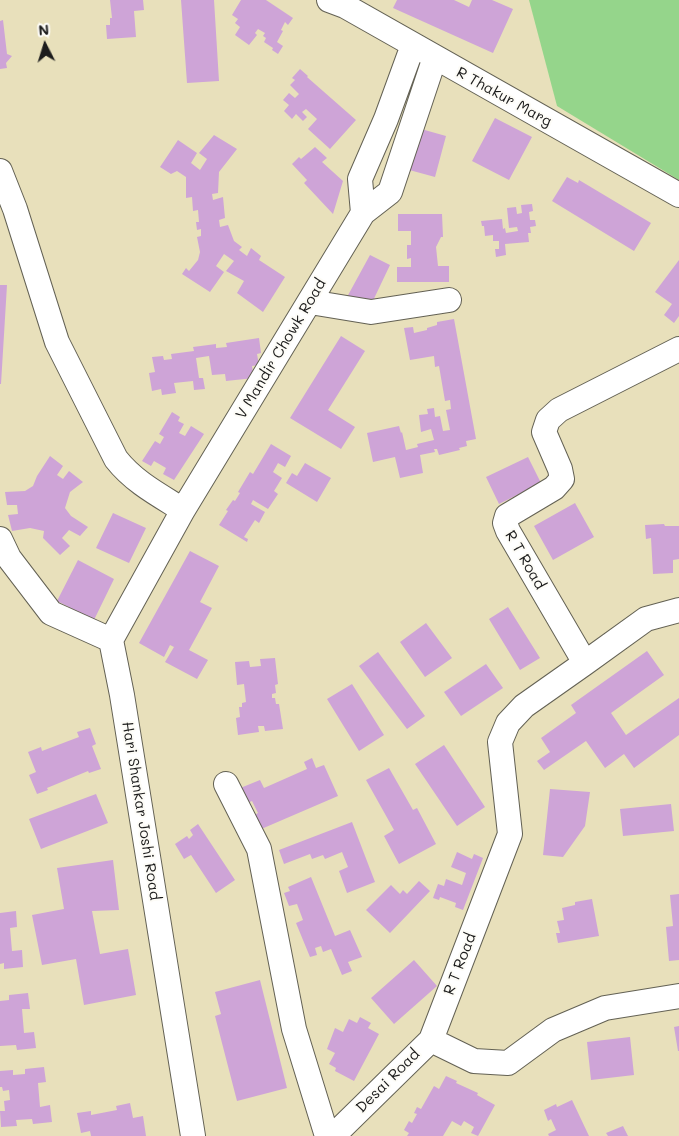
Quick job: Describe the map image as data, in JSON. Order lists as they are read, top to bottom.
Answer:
{
  "streets": {
    "street": [
      "R Thakur Marg",
      "V Mandir Chowk Road",
      "R T Road",
      "Hari Shankar Joshi Road",
      "Desai Road"
    ]
  },
  "crossings": [
    ["V Mandir Chowk Road", "Hari Shankar Joshi Road"],
    ["R T Road", "Desai Road"]
  ],
  "north": "top"
}
